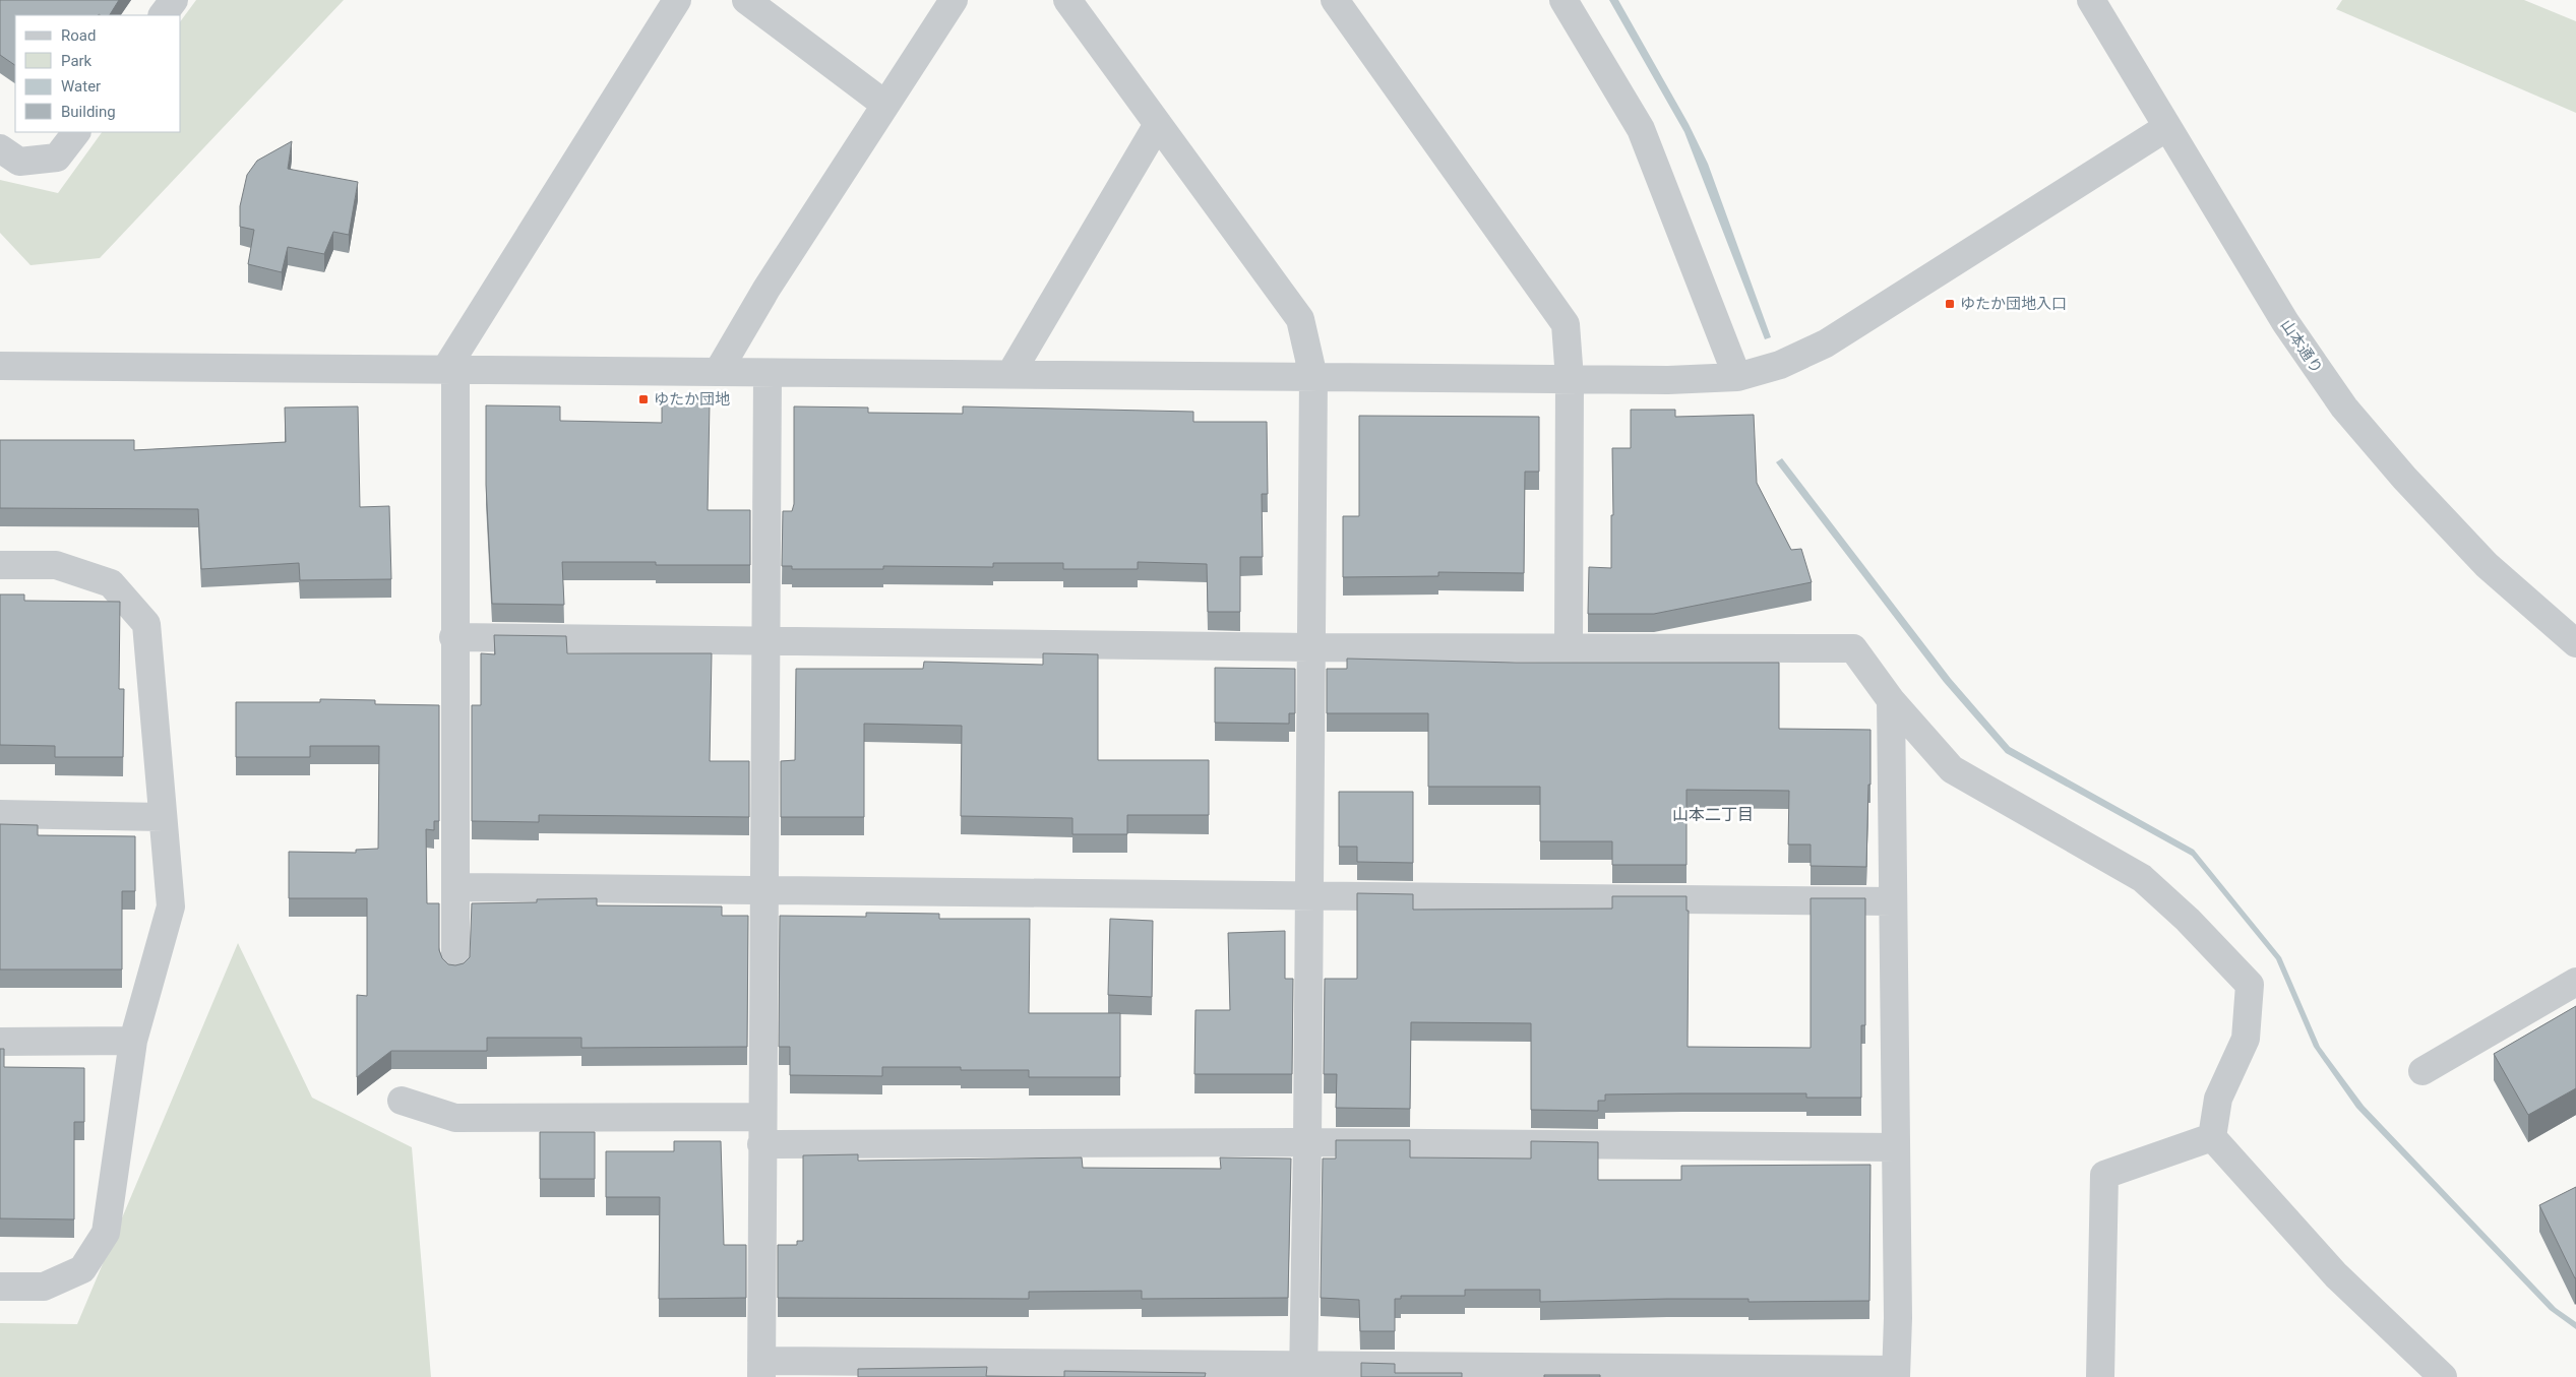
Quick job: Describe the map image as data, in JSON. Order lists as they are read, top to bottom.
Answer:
{
  "streets": {
    "street": ["山本通り"]
  },
  "districts": ["山本二丁目"],
  "places": {
    "transit": ["ゆたか団地入口", "ゆたか団地"]
  },
  "legend": [
    "Road",
    "Park",
    "Water",
    "Building"
  ]
}
